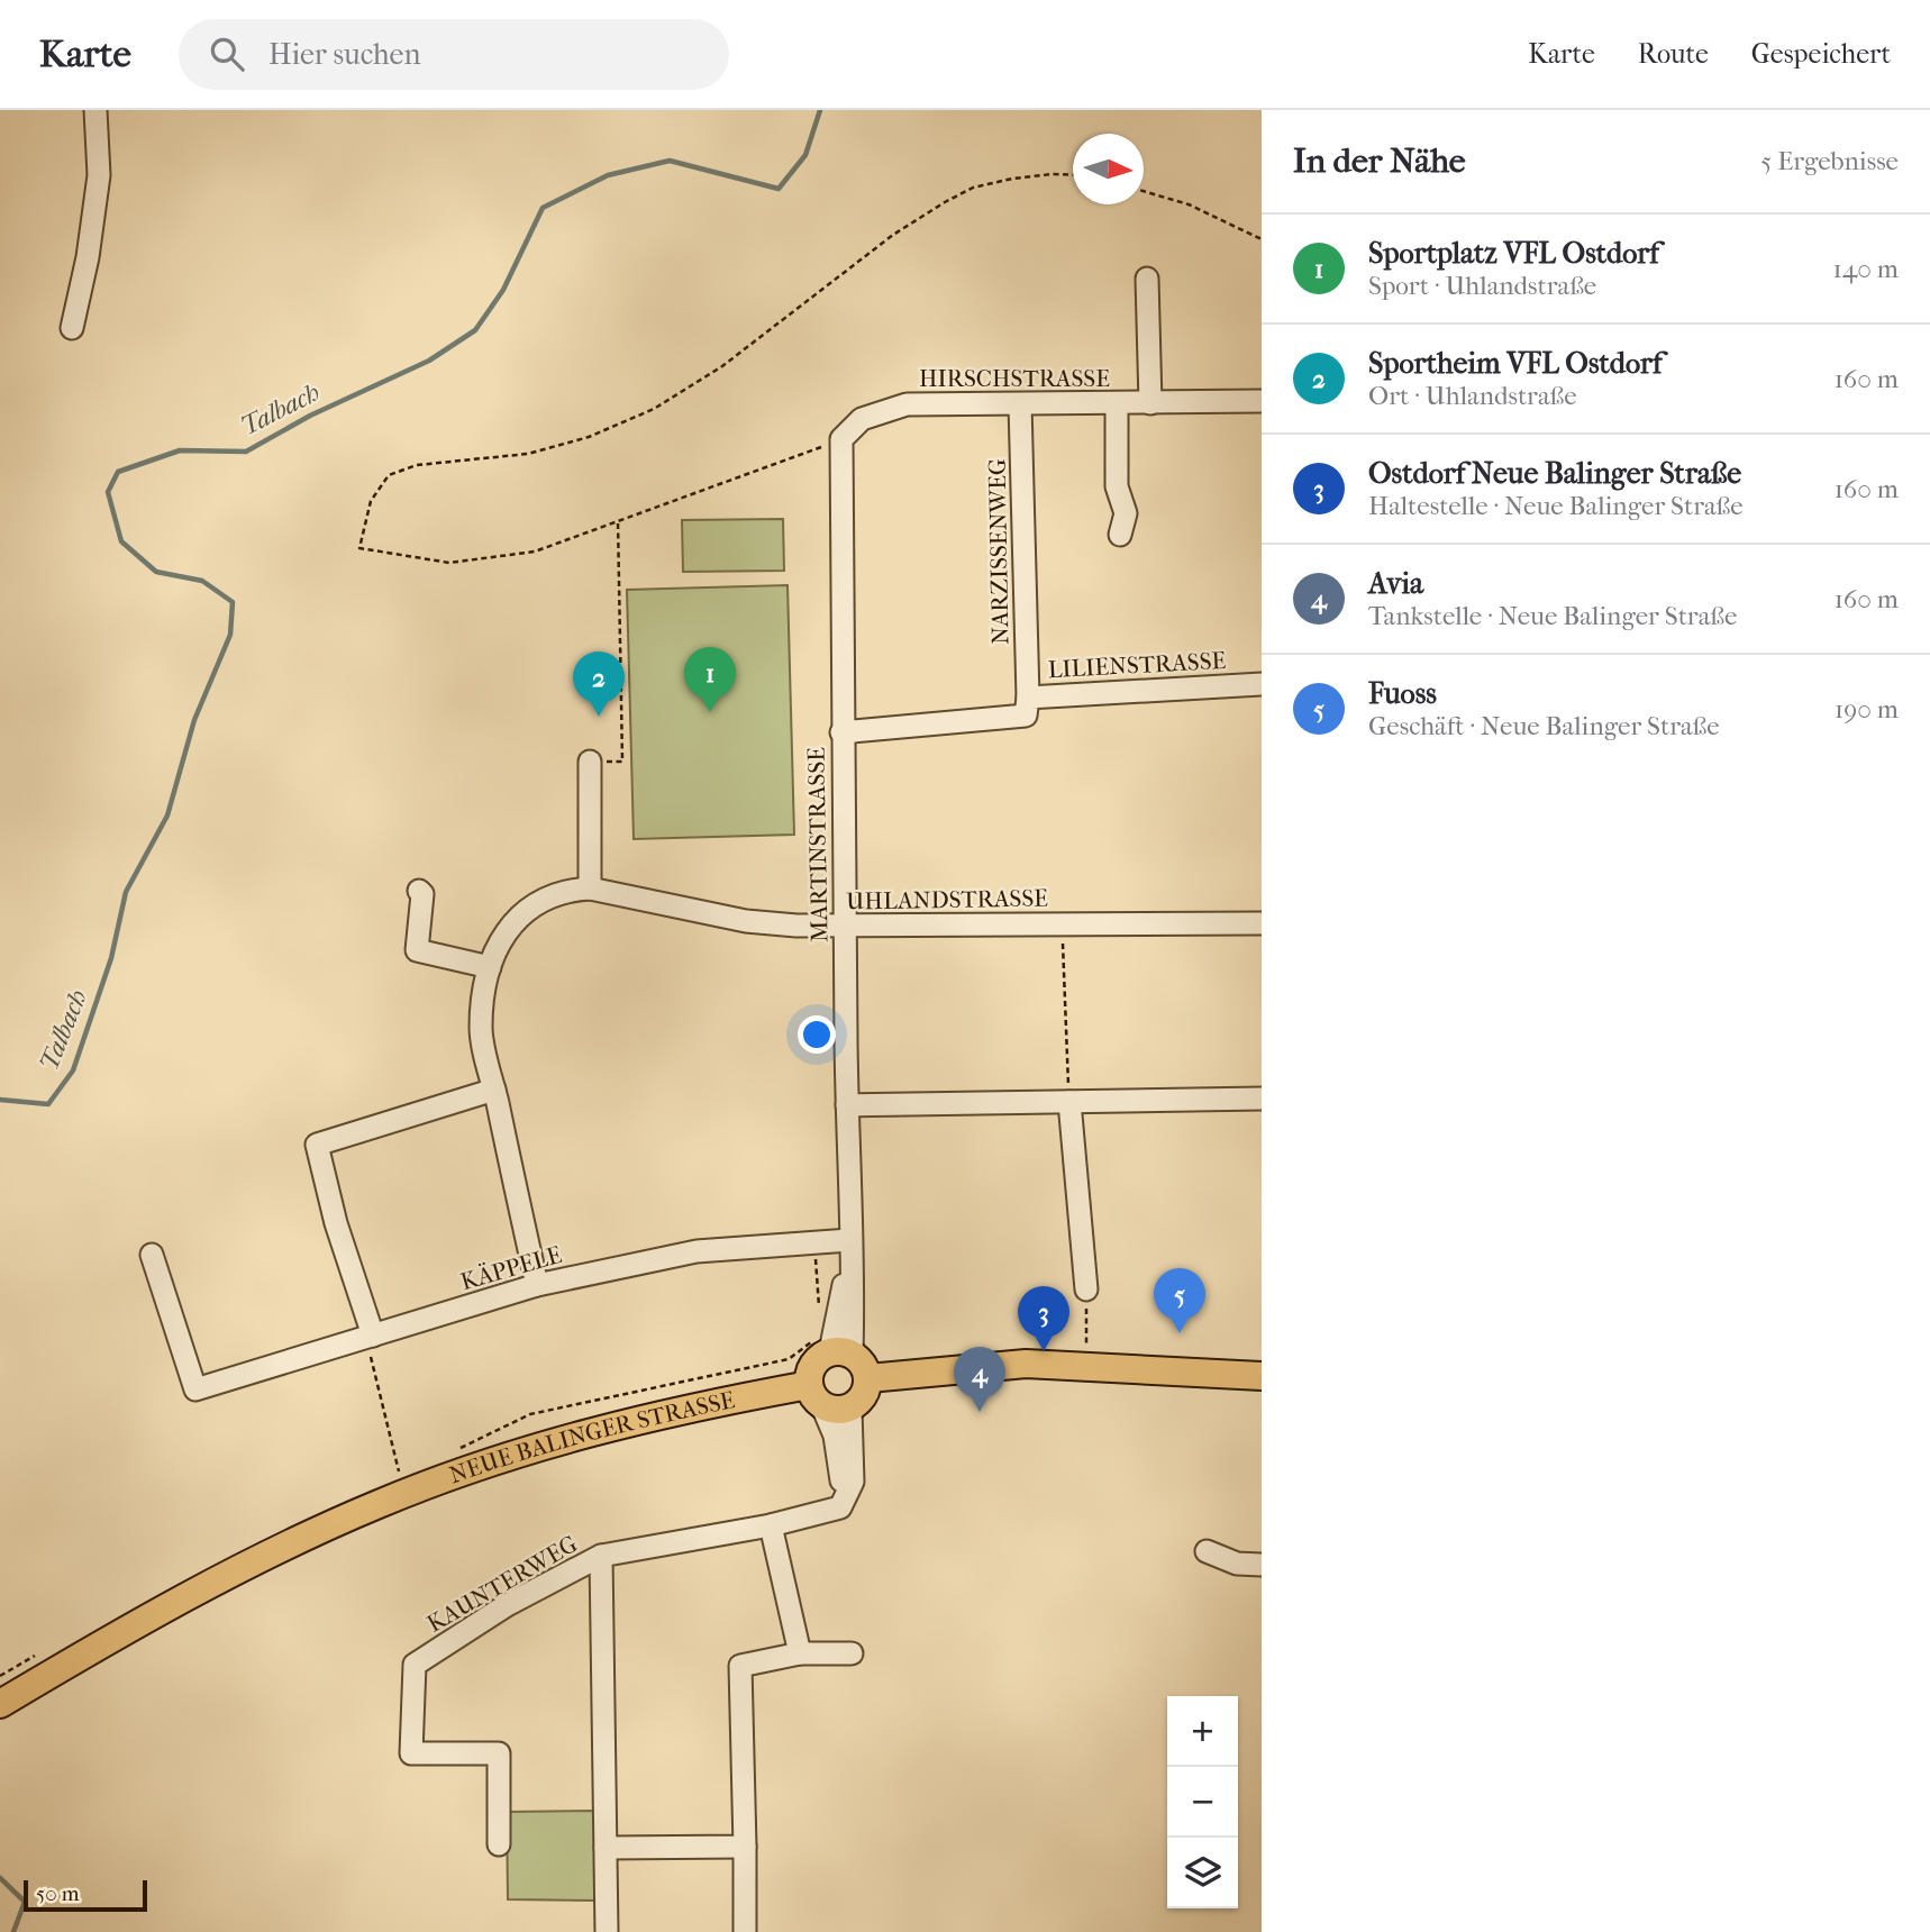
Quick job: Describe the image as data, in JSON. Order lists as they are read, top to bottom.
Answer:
{
  "streets": {
    "main road": ["NEUE BALINGER STRASSE"],
    "street": [
      "HIRSCHSTRASSE",
      "NARZISSENWEG",
      "LILIENSTRASSE",
      "MARTINSTRASSE",
      "UHLANDSTRASSE",
      "KÄPPELE",
      "KAUNTERWEG"
    ]
  },
  "crossings": [
    ["HIRSCHSTRASSE", "NARZISSENWEG"],
    ["HIRSCHSTRASSE", "MARTINSTRASSE"],
    ["NARZISSENWEG", "LILIENSTRASSE"],
    ["LILIENSTRASSE", "MARTINSTRASSE"],
    ["MARTINSTRASSE", "UHLANDSTRASSE"],
    ["MARTINSTRASSE", "KÄPPELE"],
    ["MARTINSTRASSE", "NEUE BALINGER STRASSE"],
    ["UHLANDSTRASSE", "KÄPPELE"]
  ],
  "water": ["Talbach"],
  "scale_bar": "50 m",
  "north": "right",
  "page": {
    "header": "Karte",
    "search": "Hier suchen",
    "nav": ["Karte", "Route", "Gespeichert"],
    "heading": ["In der Nähe", "5 Ergebnisse"],
    "list": [
      {
        "mark": "1",
        "name": "Sportplatz VFL Ostdorf",
        "note": "Sport · Uhlandstraße",
        "value": "140 m"
      },
      {
        "mark": "2",
        "name": "Sportheim VFL Ostdorf",
        "note": "Ort · Uhlandstraße",
        "value": "160 m"
      },
      {
        "mark": "3",
        "name": "Ostdorf Neue Balinger Straße",
        "note": "Haltestelle · Neue Balinger Straße",
        "value": "160 m"
      },
      {
        "mark": "4",
        "name": "Avia",
        "note": "Tankstelle · Neue Balinger Straße",
        "value": "160 m"
      },
      {
        "mark": "5",
        "name": "Fuoss",
        "note": "Geschäft · Neue Balinger Straße",
        "value": "190 m"
      }
    ],
    "pins": [
      "1",
      "2",
      "5",
      "3",
      "4"
    ],
    "map_buttons": ["+", "−"],
    "scale": "50 m"
  }
}
